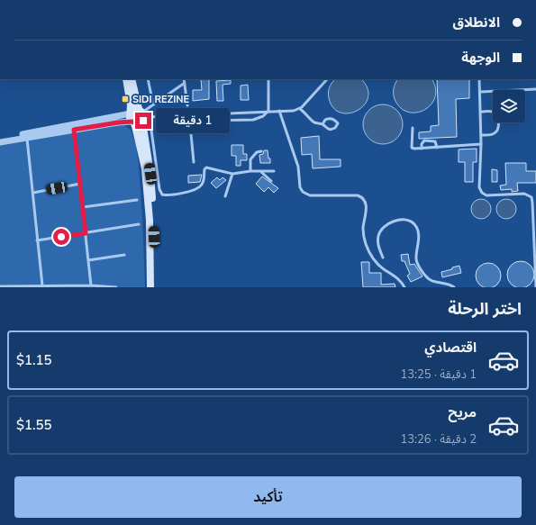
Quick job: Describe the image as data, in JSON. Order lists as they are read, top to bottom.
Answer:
{
  "places": {
    "transit": ["SIDI REZINE"]
  },
  "page": {
    "banner": ["الانطلاق", "الوجهة"],
    "bubble": "1 دقيقة",
    "heading": "اختر الرحلة",
    "list": [
      {
        "name": "اقتصادي",
        "note": "1 دقيقة · 13:25",
        "value": "$1.15"
      },
      {
        "name": "مريح",
        "note": "2 دقيقة · 13:26",
        "value": "$1.55"
      }
    ],
    "buttons": "تأكيد"
  }
}
